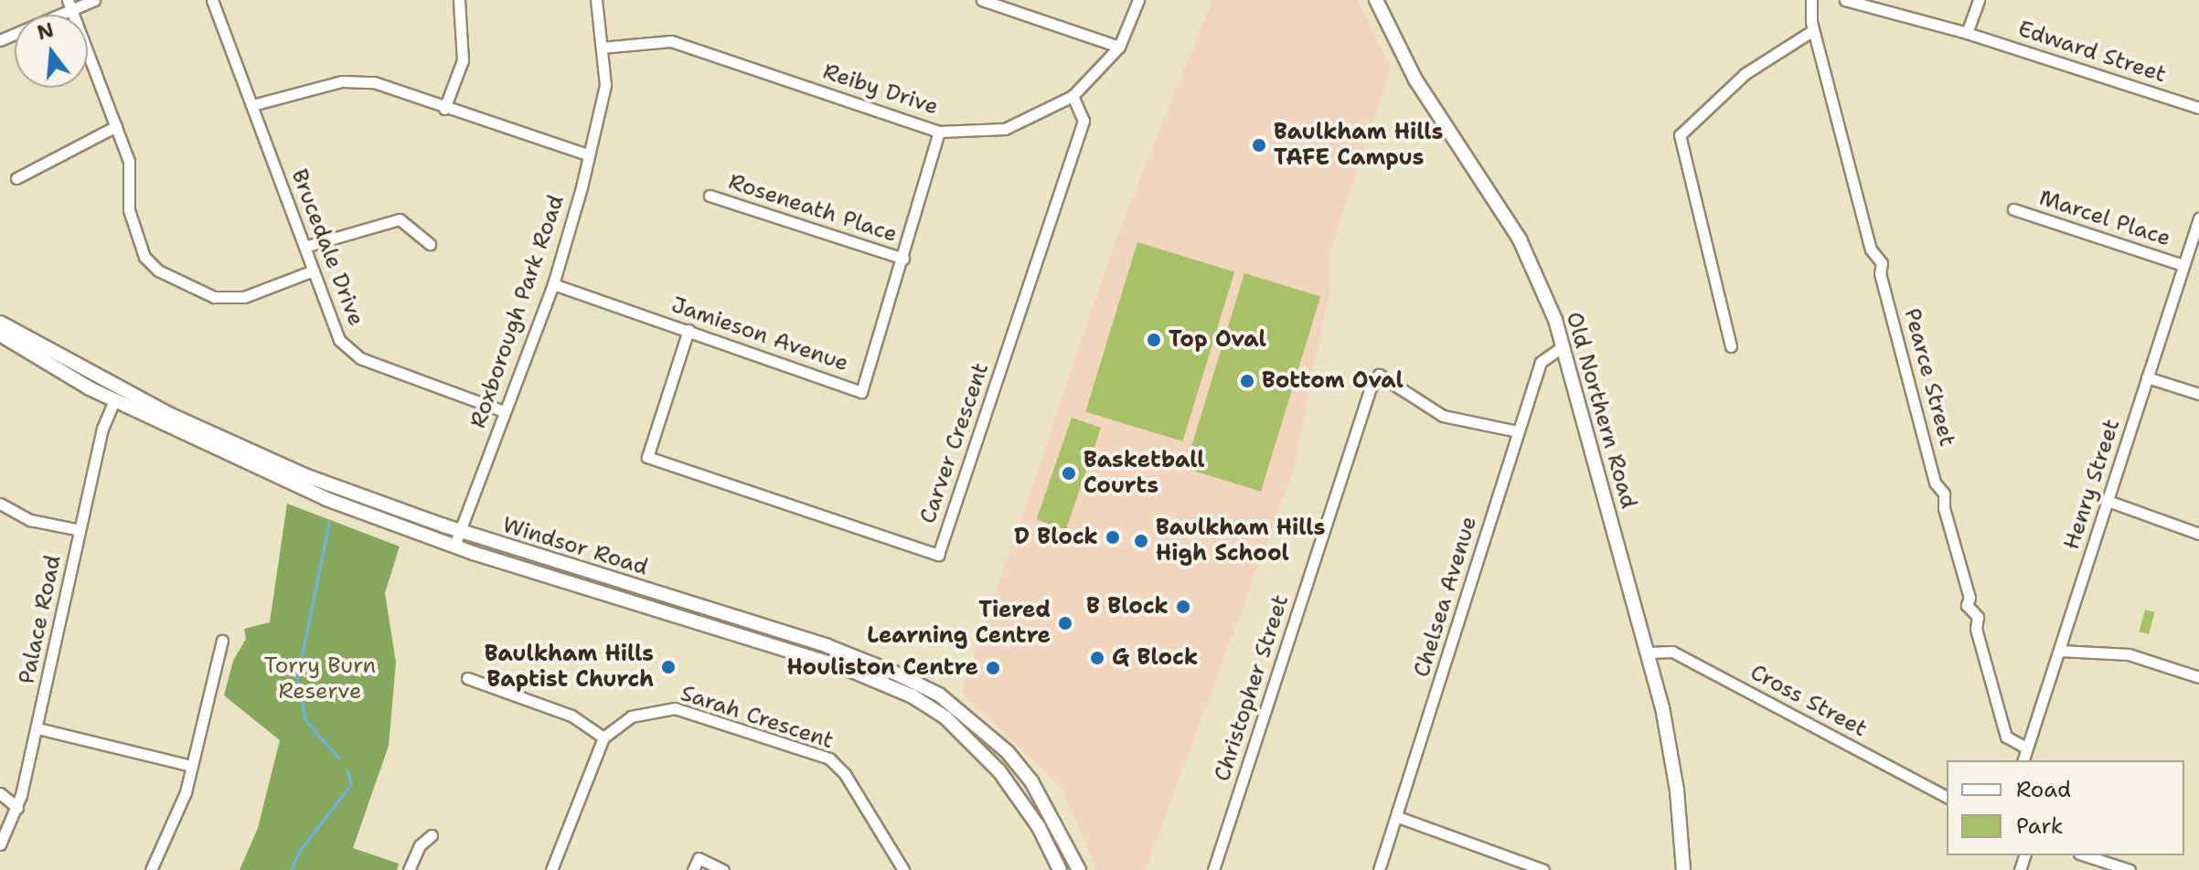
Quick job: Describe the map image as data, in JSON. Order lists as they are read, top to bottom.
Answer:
{
  "streets": {
    "main road": ["Old Northern Road", "Windsor Road"],
    "street": [
      "Edward Street",
      "Reiby Drive",
      "Roseneath Place",
      "Marcel Place",
      "Brucedale Drive",
      "Roxborough Park Road",
      "Jamieson Avenue",
      "Pearce Street",
      "Carver Crescent",
      "Henry Street",
      "Chelsea Avenue",
      "Palace Road",
      "Christopher Street",
      "Cross Street",
      "Sarah Crescent"
    ]
  },
  "crossings": [
    ["Reiby Drive", "Roxborough Park Road"],
    ["Reiby Drive", "Jamieson Avenue"],
    ["Reiby Drive", "Carver Crescent"],
    ["Roseneath Place", "Jamieson Avenue"],
    ["Marcel Place", "Henry Street"],
    ["Brucedale Drive", "Roxborough Park Road"],
    ["Roxborough Park Road", "Jamieson Avenue"],
    ["Roxborough Park Road", "Windsor Road"],
    ["Jamieson Avenue", "Carver Crescent"],
    ["Pearce Street", "Henry Street"],
    ["Old Northern Road", "Chelsea Avenue"],
    ["Old Northern Road", "Cross Street"],
    ["Windsor Road", "Palace Road"],
    ["Chelsea Avenue", "Christopher Street"]
  ],
  "parks": ["Torry Burn Reserve"],
  "places": [
    "Baulkham Hills TAFE Campus",
    "Top Oval",
    "Bottom Oval",
    "Basketball Courts",
    "D Block",
    "Baulkham Hills High School",
    "B Block",
    "Tiered Learning Centre",
    "G Block",
    "Baulkham Hills Baptist Church",
    "Houliston Centre"
  ],
  "legend": ["Road", "Park"],
  "north": "top"
}
